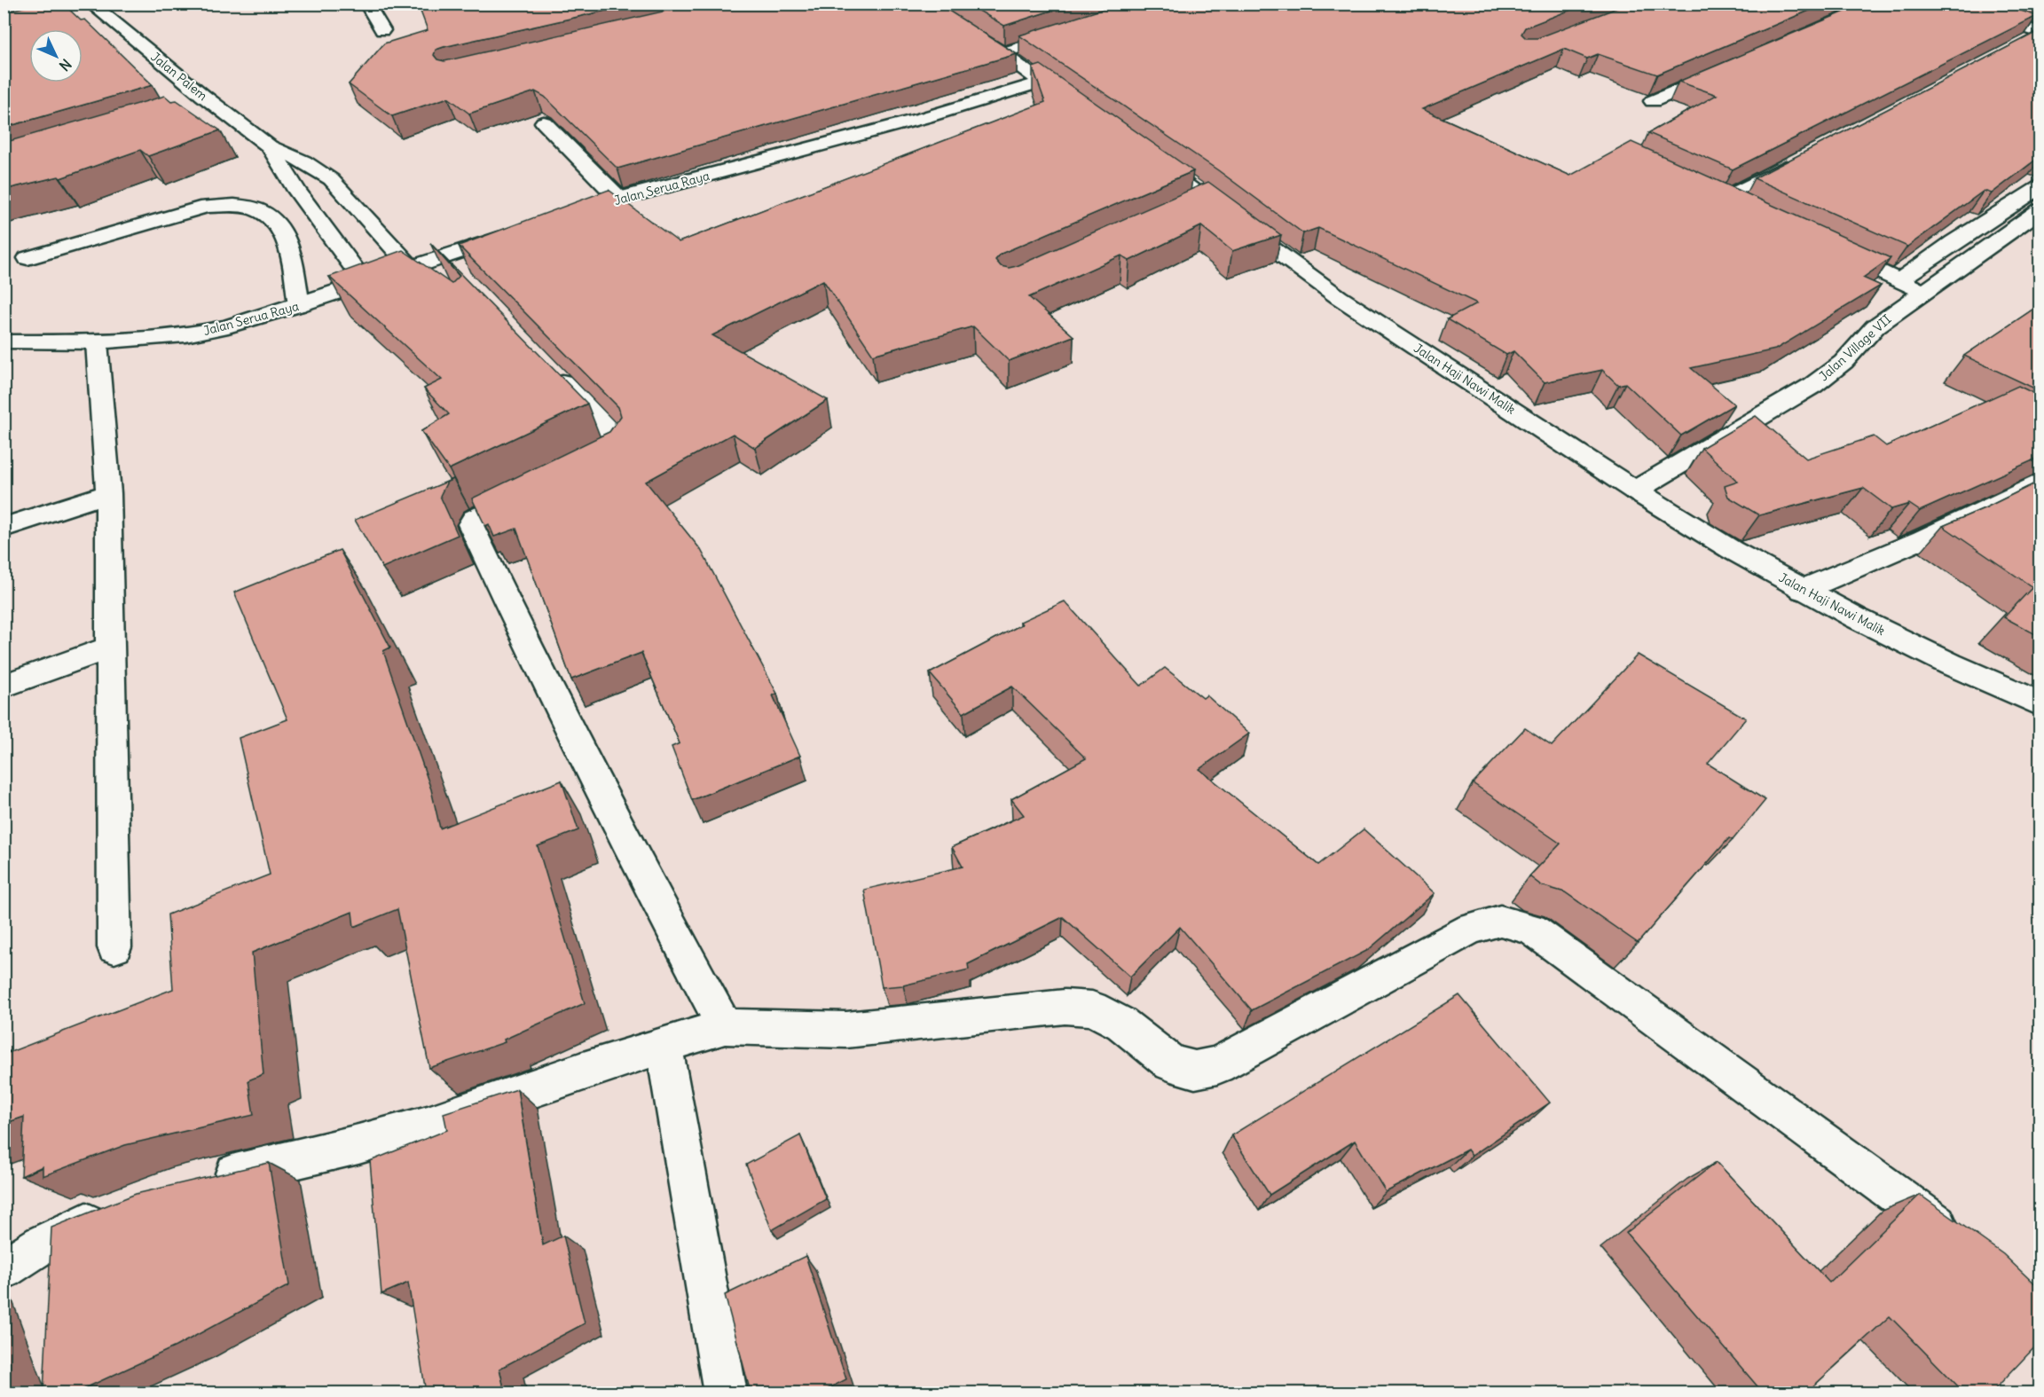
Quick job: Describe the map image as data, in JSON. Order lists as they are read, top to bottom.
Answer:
{
  "streets": {
    "street": [
      "Jalan Palem",
      "Jalan Serua Raya",
      "Jalan Village VII",
      "Jalan Haji Nawi Malik"
    ]
  },
  "crossings": [
    ["Jalan Village VII", "Jalan Haji Nawi Malik"]
  ],
  "north": "bottom right"
}
